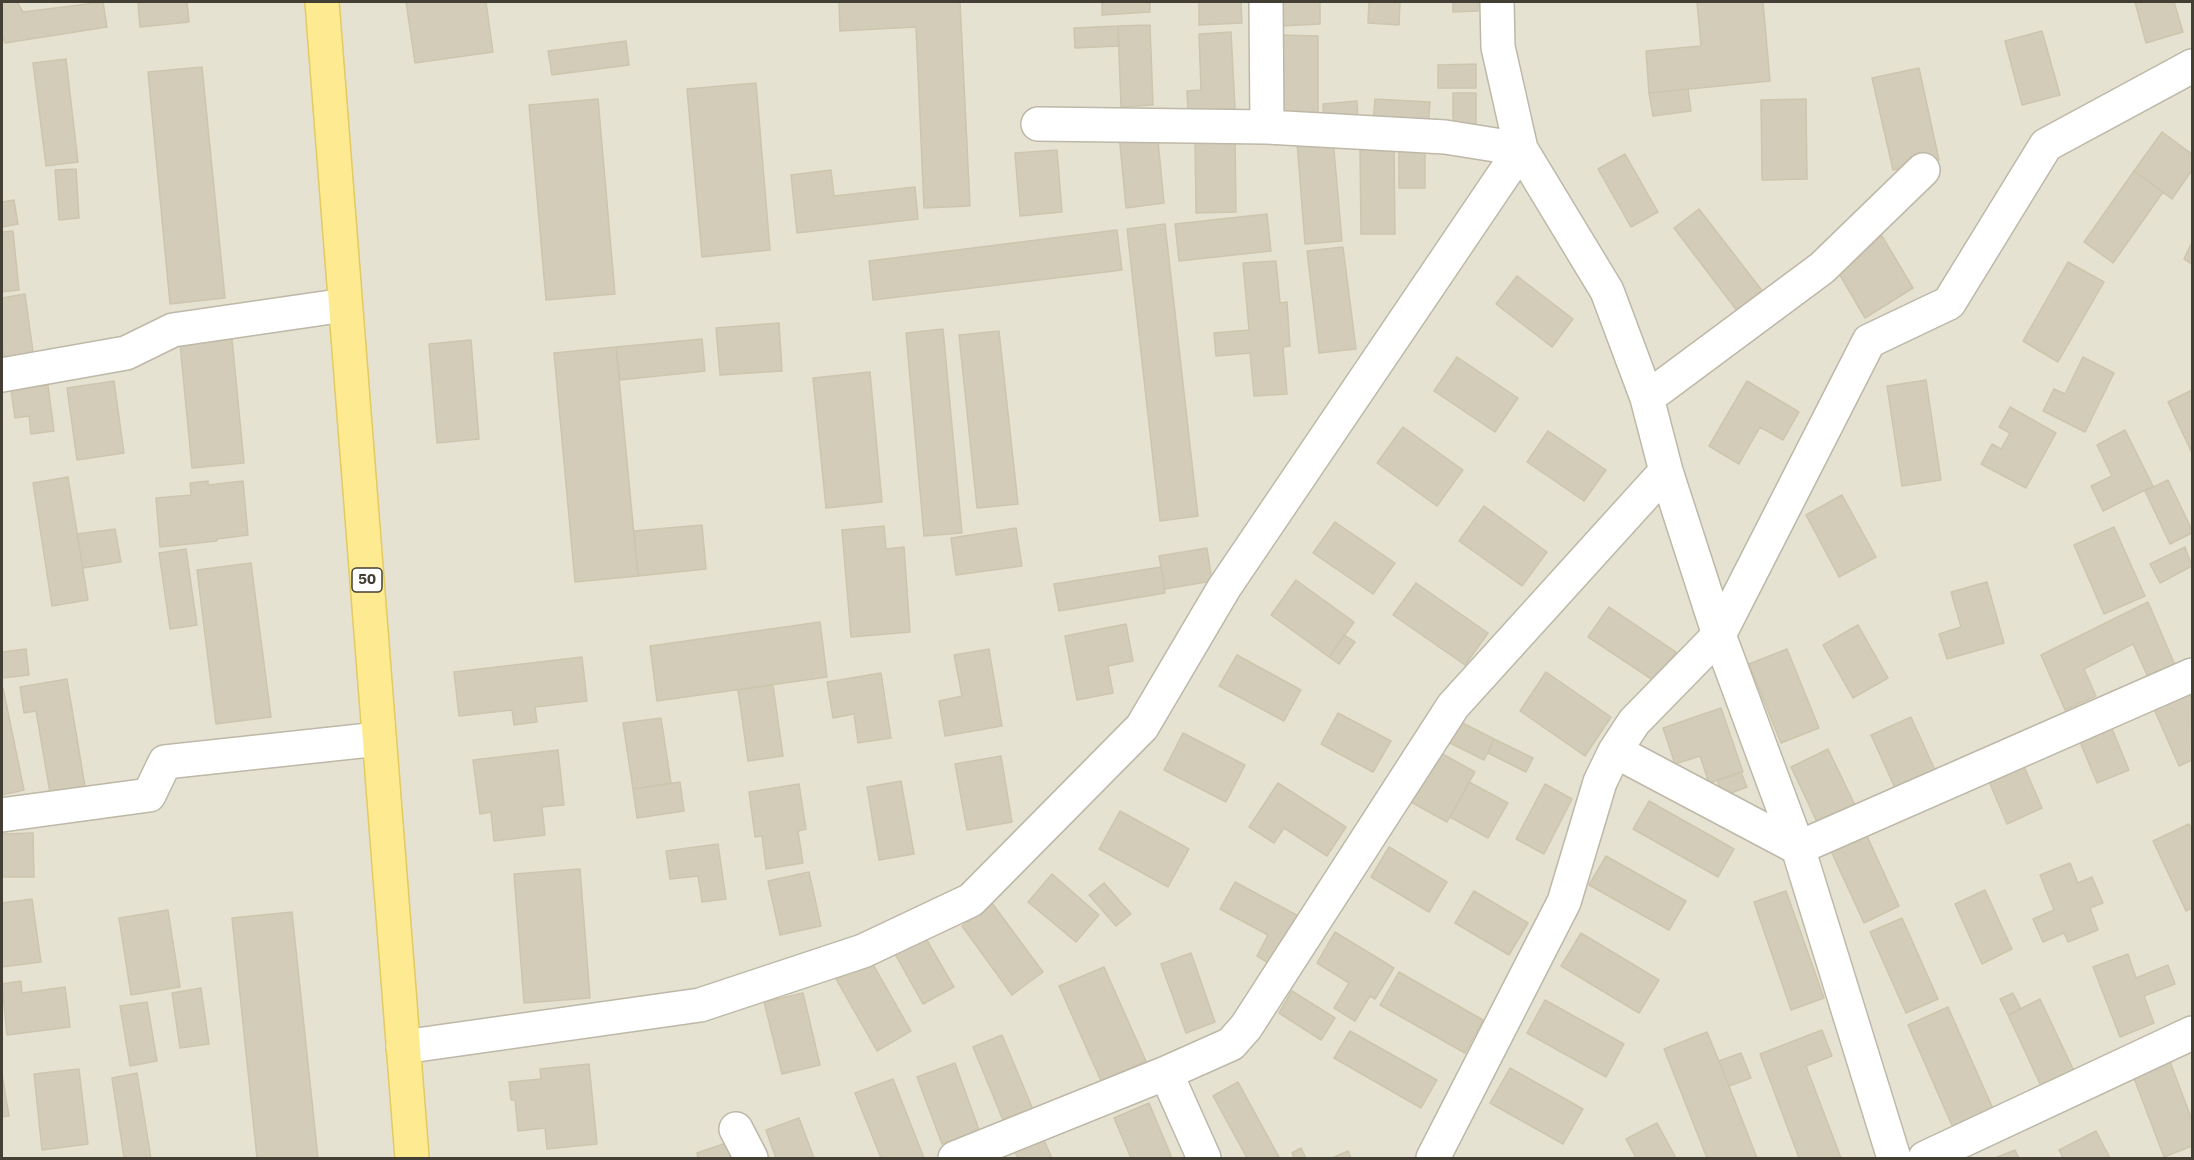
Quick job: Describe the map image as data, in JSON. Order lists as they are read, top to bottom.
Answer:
{
  "streets": {
    "main road": ["50"]
  }
}
